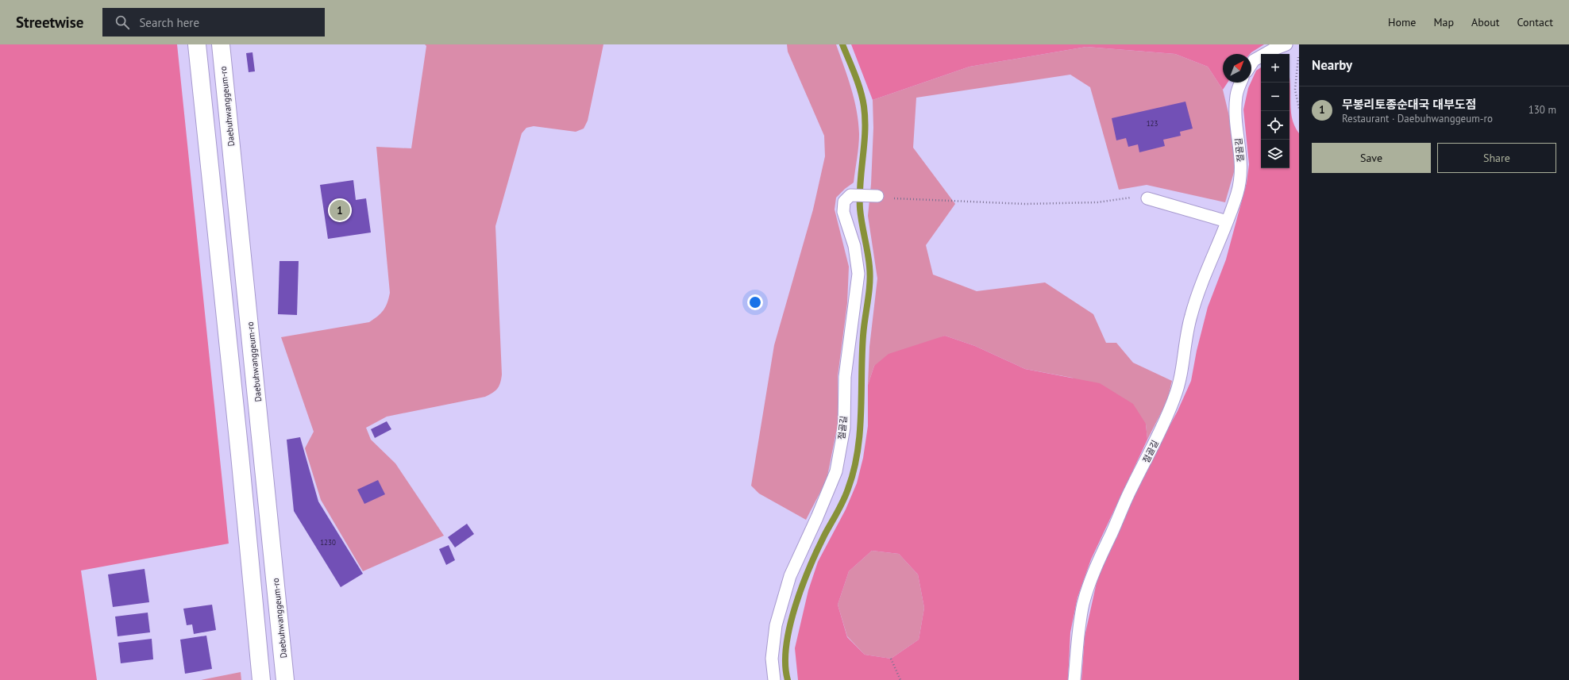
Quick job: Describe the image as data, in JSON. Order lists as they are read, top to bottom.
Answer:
{
  "streets": {
    "main road": ["Daebuhwanggeum-ro"],
    "lane": ["절골길"]
  },
  "house_numbers": ["123", "1230"],
  "north": "top right",
  "page": {
    "header": "Streetwise",
    "search": "Search here",
    "nav": [
      "Home",
      "Map",
      "About",
      "Contact"
    ],
    "heading": "Nearby",
    "map_buttons": ["+", "−"],
    "list": [
      {
        "mark": "1",
        "name": "무봉리토종순대국 대부도점",
        "note": "Restaurant · Daebuhwanggeum-ro",
        "value": "130 m"
      }
    ],
    "buttons": ["Save", "Share"],
    "pins": "1"
  }
}
